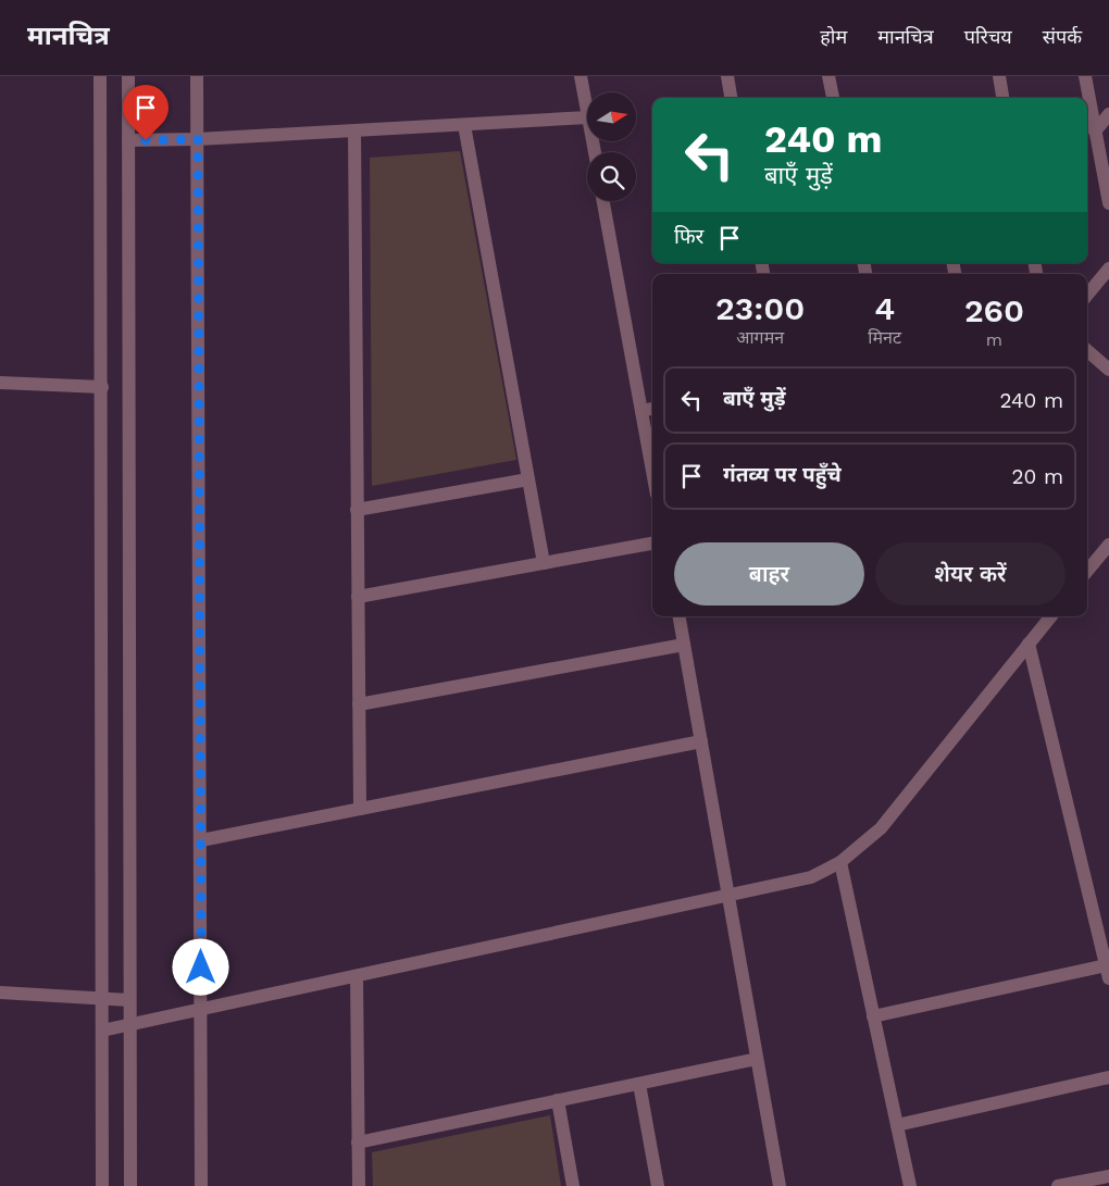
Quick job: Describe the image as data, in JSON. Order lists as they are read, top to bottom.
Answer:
{
  "north": "right",
  "page": {
    "header": "मानचित्र",
    "nav": [
      "होम",
      "मानचित्र",
      "परिचय",
      "संपर्क"
    ],
    "turn": ["240 m", "बाएँ मुड़ें"],
    "then": "फिर",
    "eta": [
      "23:00",
      "आगमन",
      "4",
      "मिनट",
      "260",
      "m"
    ],
    "list": [
      {
        "name": "बाएँ मुड़ें",
        "value": "240 m"
      },
      {
        "name": "गंतव्य पर पहुँचे",
        "value": "20 m"
      }
    ],
    "buttons": ["बाहर", "शेयर करें"]
  }
}
